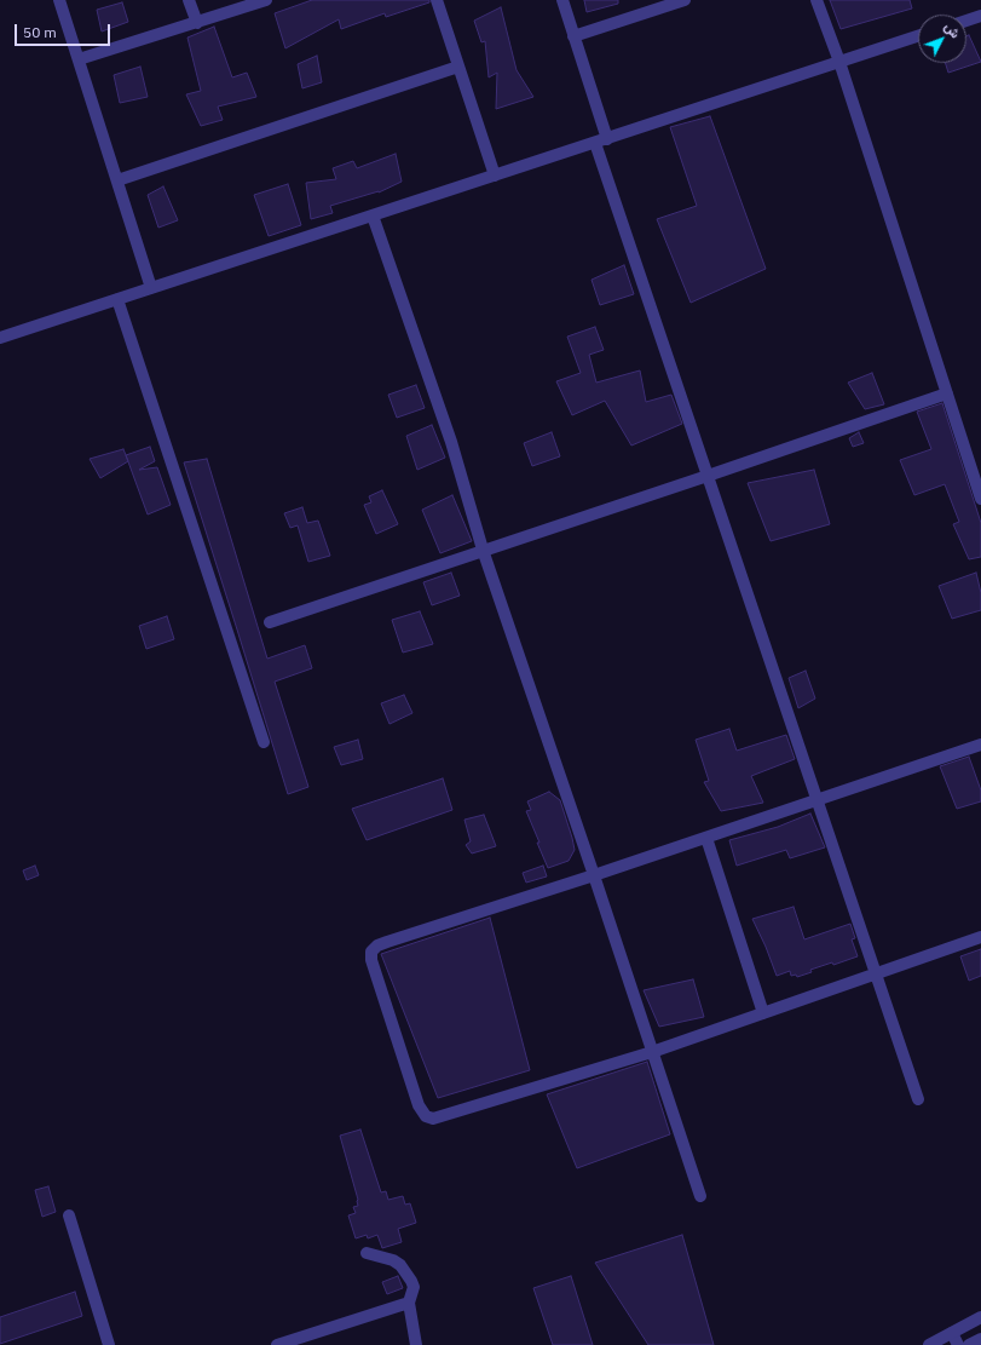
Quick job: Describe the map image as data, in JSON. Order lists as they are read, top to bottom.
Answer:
{
  "scale_bar": "50 m",
  "north": "top right"
}
